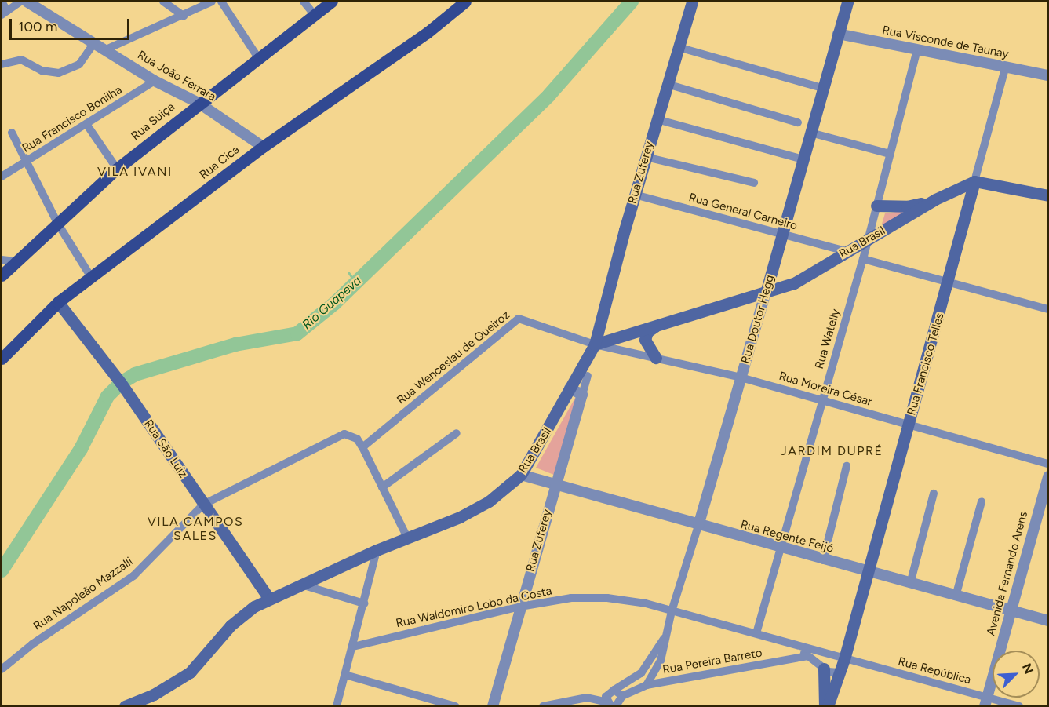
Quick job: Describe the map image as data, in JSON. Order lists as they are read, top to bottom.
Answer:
{
  "streets": {
    "main road": [
      "Rua Suiça",
      "Rua Cica",
      "Rua Zuferey",
      "Rua Brasil",
      "Rua Doutor Hegg",
      "Rua Francisco Telles",
      "Rua São Luiz"
    ],
    "street": [
      "Rua Visconde de Taunay",
      "Rua João Ferrara",
      "Rua Francisco Bonilha",
      "Rua General Carneiro",
      "Rua Watelly",
      "Rua Wenceslau de Queiroz",
      "Rua Moreira César",
      "Rua Regente Feijó",
      "Avenida Fernando Arens",
      "Rua Napoleão Mazzalli",
      "Rua Waldomiro Lobo da Costa",
      "Rua Pereira Barreto",
      "Rua República"
    ]
  },
  "crossings": [
    ["Rua Visconde de Taunay", "Rua Doutor Hegg"],
    ["Rua Visconde de Taunay", "Rua Watelly"],
    ["Rua Visconde de Taunay", "Rua Francisco Telles"],
    ["Rua João Ferrara", "Rua Francisco Bonilha"],
    ["Rua João Ferrara", "Rua Suiça"],
    ["Rua João Ferrara", "Rua Cica"],
    ["Rua Cica", "Rua São Luiz"],
    ["Rua Zuferey", "Rua General Carneiro"],
    ["Rua Zuferey", "Rua Brasil"],
    ["Rua Zuferey", "Rua Wenceslau de Queiroz"],
    ["Rua Zuferey", "Rua Moreira César"],
    ["Rua Zuferey", "Rua Regente Feijó"],
    ["Rua Zuferey", "Rua Waldomiro Lobo da Costa"],
    ["Rua General Carneiro", "Rua Brasil"],
    ["Rua General Carneiro", "Rua Doutor Hegg"],
    ["Rua Brasil", "Rua Doutor Hegg"],
    ["Rua Brasil", "Rua Watelly"],
    ["Rua Brasil", "Rua Wenceslau de Queiroz"],
    ["Rua Brasil", "Rua Moreira César"],
    ["Rua Brasil", "Rua São Luiz"],
    ["Rua Brasil", "Rua Regente Feijó"],
    ["Rua Doutor Hegg", "Rua Moreira César"],
    ["Rua Doutor Hegg", "Rua Regente Feijó"],
    ["Rua Doutor Hegg", "Rua Waldomiro Lobo da Costa"],
    ["Rua Doutor Hegg", "Rua Pereira Barreto"],
    ["Rua Watelly", "Rua Moreira César"],
    ["Rua Watelly", "Rua Regente Feijó"],
    ["Rua Watelly", "Rua Waldomiro Lobo da Costa"],
    ["Rua Wenceslau de Queiroz", "Rua Moreira César"],
    ["Rua Wenceslau de Queiroz", "Rua Napoleão Mazzalli"],
    ["Rua Francisco Telles", "Rua Moreira César"],
    ["Rua Francisco Telles", "Rua Regente Feijó"],
    ["Rua Francisco Telles", "Rua Waldomiro Lobo da Costa"],
    ["Rua Francisco Telles", "Rua República"],
    ["Rua São Luiz", "Rua Napoleão Mazzalli"],
    ["Rua Regente Feijó", "Avenida Fernando Arens"],
    ["Avenida Fernando Arens", "Rua República"],
    ["Rua Waldomiro Lobo da Costa", "Rua Pereira Barreto"],
    ["Rua Waldomiro Lobo da Costa", "Rua República"]
  ],
  "districts": ["VILA IVANI", "JARDIM DUPRÉ", "VILA CAMPOS SALES"],
  "water": ["Rio Guapeva"],
  "scale_bar": "100 m",
  "north": "top right"
}
